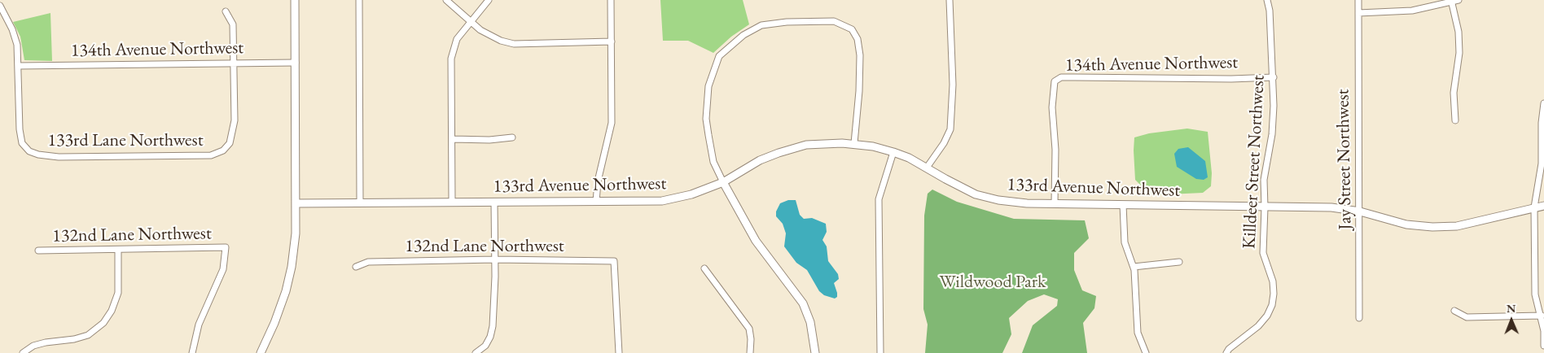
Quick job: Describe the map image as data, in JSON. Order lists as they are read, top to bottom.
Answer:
{
  "streets": {
    "street": [
      "134th Avenue Northwest",
      "133rd Lane Northwest",
      "Jay Street Northwest",
      "Killdeer Street Northwest",
      "133rd Avenue Northwest",
      "132nd Lane Northwest"
    ]
  },
  "crossings": [
    ["134th Avenue Northwest", "133rd Lane Northwest"],
    ["134th Avenue Northwest", "Killdeer Street Northwest"],
    ["134th Avenue Northwest", "133rd Avenue Northwest"],
    ["Jay Street Northwest", "133rd Avenue Northwest"],
    ["Killdeer Street Northwest", "133rd Avenue Northwest"]
  ],
  "parks": ["Wildwood Park"],
  "north": "top"
}
